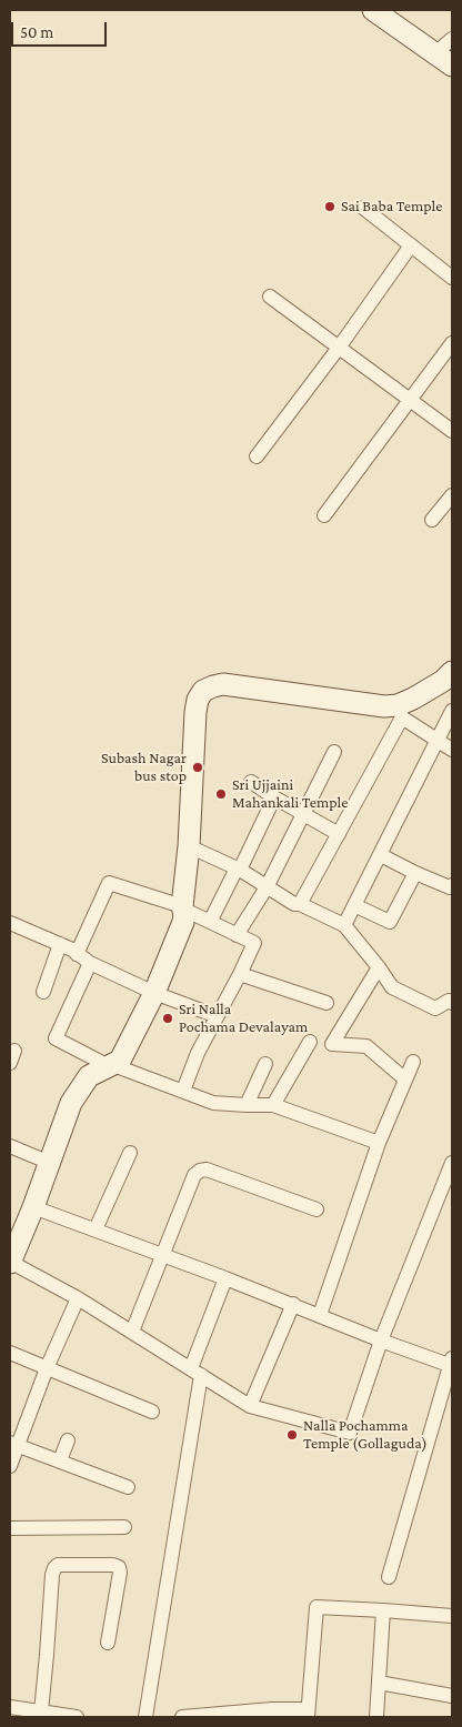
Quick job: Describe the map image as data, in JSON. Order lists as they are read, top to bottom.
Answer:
{
  "places": [
    "Sai Baba Temple",
    "Subash Nagar bus stop",
    "Sri Ujjaini Mahankali Temple",
    "Sri Nalla Pochama Devalayam",
    "Nalla Pochamma Temple (Gollaguda)"
  ],
  "scale_bar": "50 m"
}
